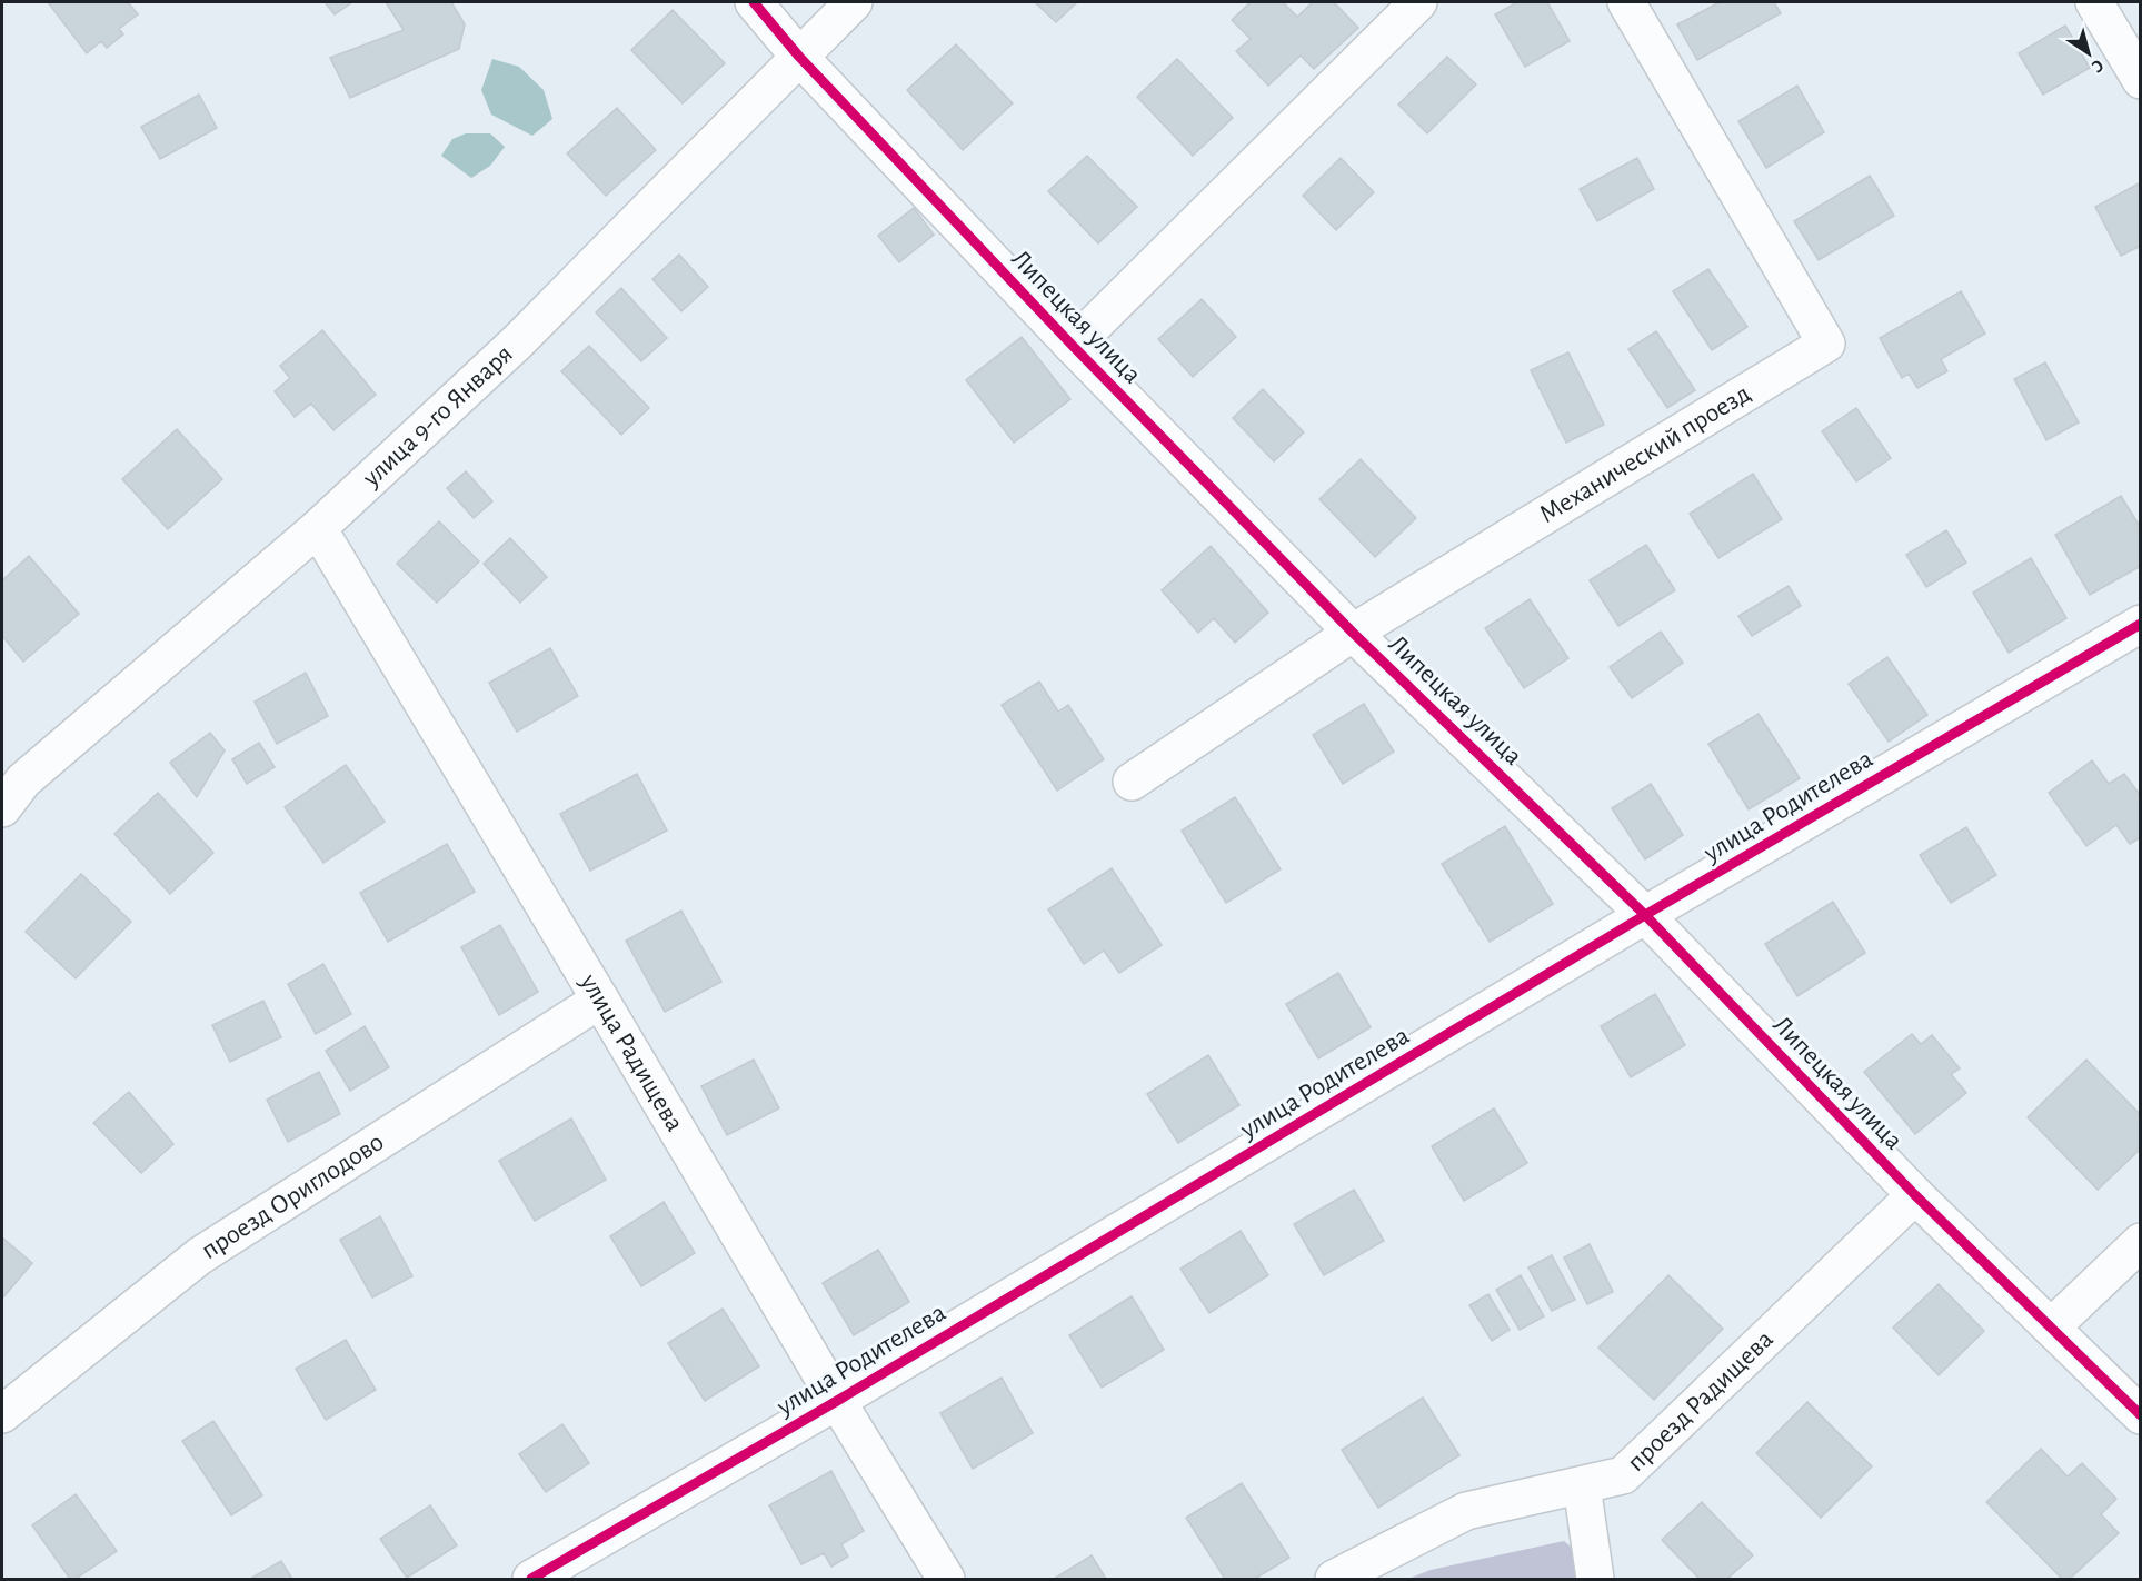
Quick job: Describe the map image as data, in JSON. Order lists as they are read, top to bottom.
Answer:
{
  "streets": {
    "street": [
      "Липецкая улица",
      "улица 9-го Января",
      "Механический проезд",
      "улица Родителева",
      "улица Радищева",
      "проезд Ориглодово",
      "проезд Радищева"
    ]
  },
  "crossings": [
    ["Липецкая улица", "улица 9-го Января"],
    ["Липецкая улица", "Механический проезд"],
    ["Липецкая улица", "улица Родителева"],
    ["Липецкая улица", "проезд Радищева"],
    ["улица 9-го Января", "улица Радищева"],
    ["улица Родителева", "улица Радищева"],
    ["улица Радищева", "проезд Ориглодово"]
  ],
  "north": "bottom right"
}
